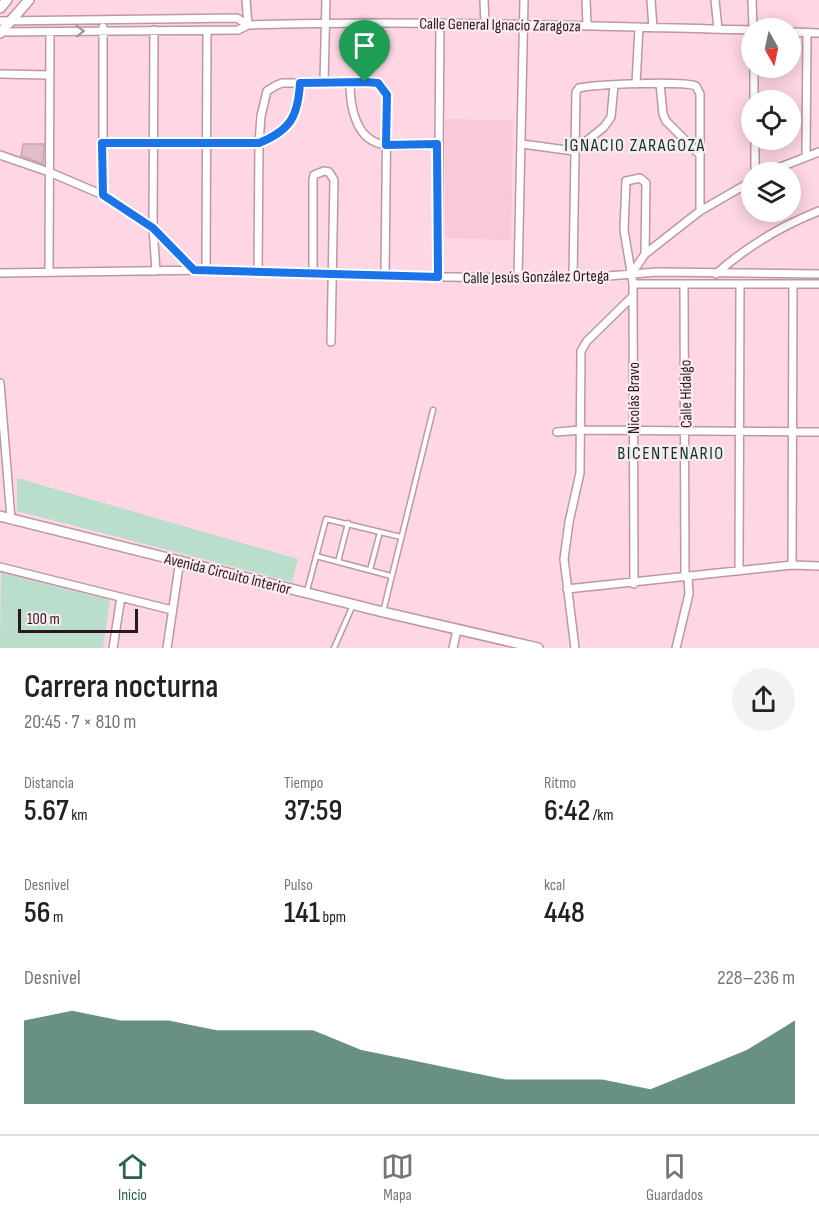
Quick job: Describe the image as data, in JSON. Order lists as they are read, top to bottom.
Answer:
{
  "streets": {
    "main road": ["Avenida Circuito Interior"],
    "street": [
      "Calle General Ignacio Zaragoza",
      "Calle Jesús González Ortega",
      "Calle Hidalgo",
      "Nicolás Bravo"
    ]
  },
  "crossings": [
    ["Calle Jesús González Ortega", "Calle Hidalgo"],
    ["Calle Jesús González Ortega", "Nicolás Bravo"]
  ],
  "districts": ["IGNACIO ZARAGOZA", "BICENTENARIO"],
  "scale_bar": "100 m",
  "north": "bottom",
  "page": {
    "scale": "100 m",
    "heading": ["Carrera nocturna", "20:45 · 7 × 810 m"],
    "stats": [
      ["Distancia", "5.67 km"],
      ["Tiempo", "37:59"],
      ["Ritmo", "6:42 /km"],
      ["Desnivel", "56 m"],
      ["Pulso", "141 bpm"],
      ["kcal", "448"]
    ],
    "chart": ["Desnivel", "228–236 m"],
    "tabs": ["Inicio", "Mapa", "Guardados"]
  }
}
